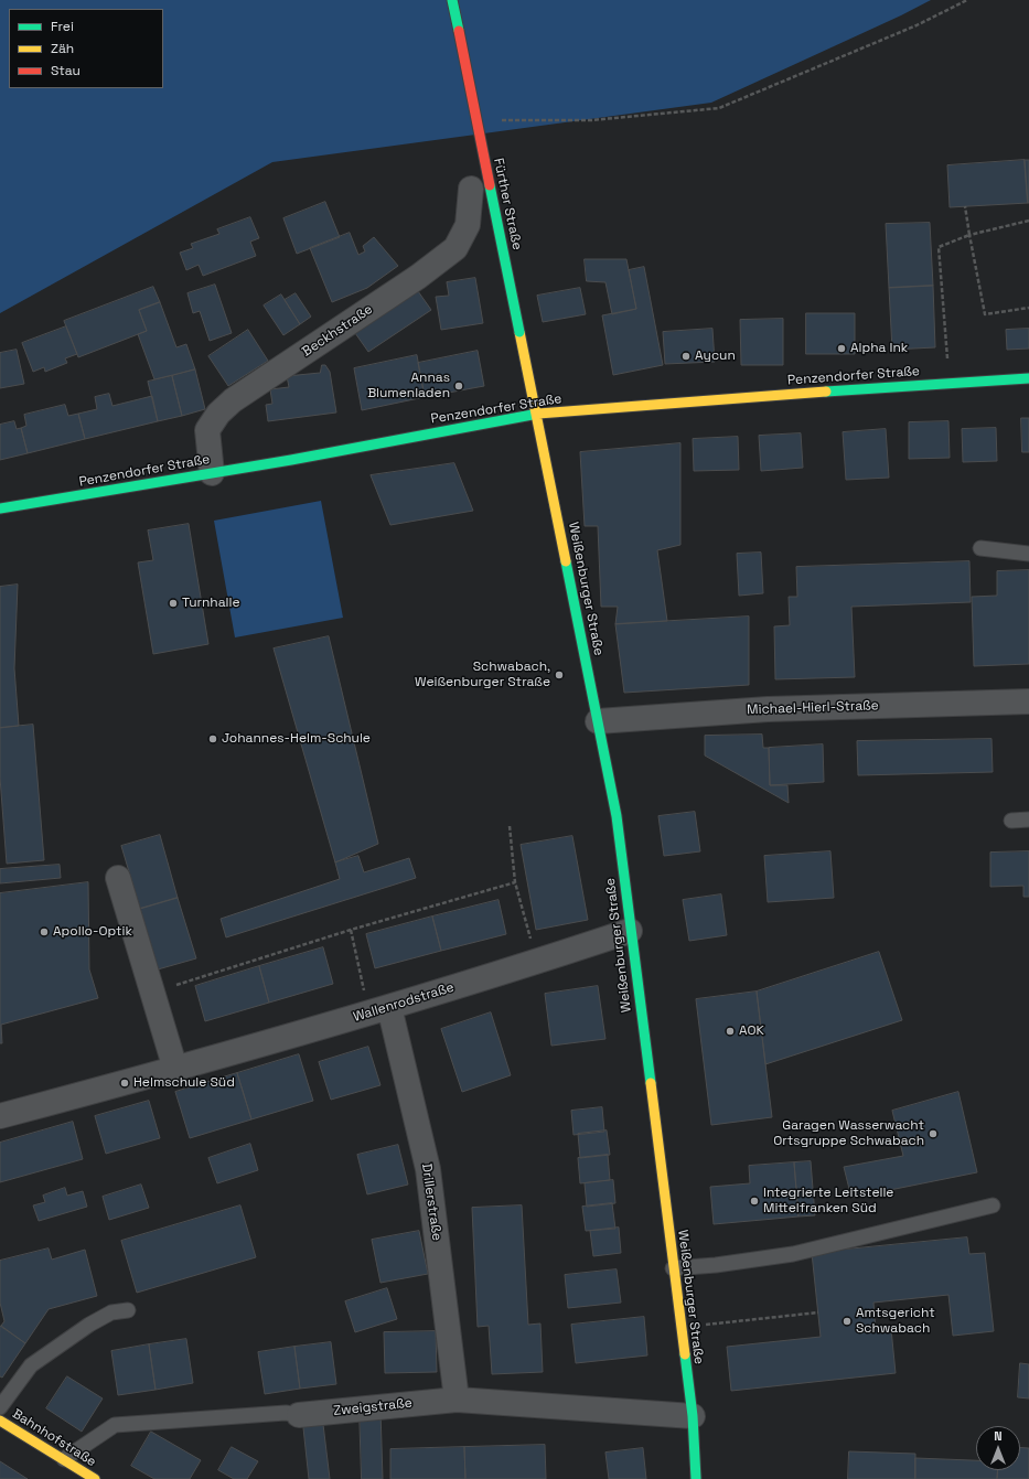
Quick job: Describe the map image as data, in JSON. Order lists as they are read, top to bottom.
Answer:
{
  "streets": {
    "main road": [
      "Fürther Straße",
      "Penzendorfer Straße",
      "Weißenburger Straße",
      "Bahnhofstraße"
    ],
    "street": [
      "Beckhstraße",
      "Michael-Hierl-Straße",
      "Wallenrodstraße",
      "Drillerstraße",
      "Zweigstraße"
    ]
  },
  "crossings": [
    ["Fürther Straße", "Penzendorfer Straße"],
    ["Fürther Straße", "Weißenburger Straße"],
    ["Beckhstraße", "Penzendorfer Straße"],
    ["Penzendorfer Straße", "Weißenburger Straße"],
    ["Weißenburger Straße", "Michael-Hierl-Straße"],
    ["Weißenburger Straße", "Wallenrodstraße"],
    ["Weißenburger Straße", "Zweigstraße"],
    ["Wallenrodstraße", "Drillerstraße"],
    ["Drillerstraße", "Zweigstraße"],
    ["Zweigstraße", "Bahnhofstraße"]
  ],
  "places": [
    "Alpha Ink",
    "Aycun",
    "Annas Blumenladen",
    "Turnhalle",
    "Schwabach, Weißenburger Straße",
    "Johannes-Helm-Schule",
    "Apollo-Optik",
    "AOK",
    "Helmschule Süd",
    "Garagen Wasserwacht Ortsgruppe Schwabach",
    "Integrierte Leitstelle Mittelfranken Süd",
    "Amtsgericht Schwabach"
  ],
  "legend": ["Frei", "Zäh", "Stau"],
  "north": "top"
}
